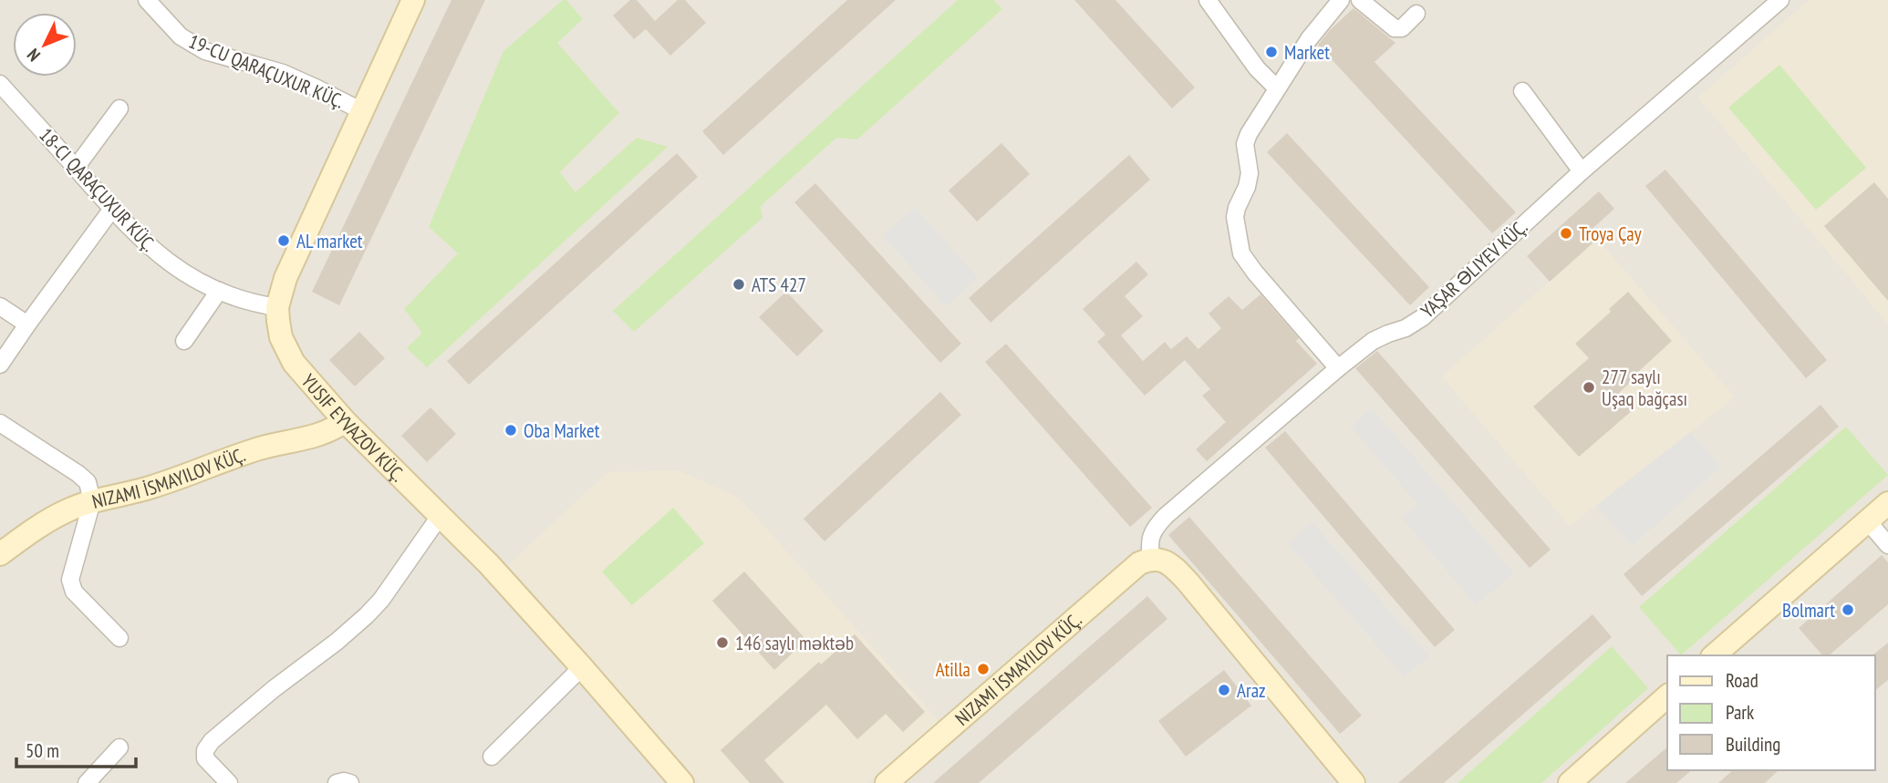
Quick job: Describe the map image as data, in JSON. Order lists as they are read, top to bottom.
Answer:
{
  "streets": {
    "street": [
      "19-CU QARAÇUXUR KÜÇ.",
      "18-CI QARAÇUXUR KÜÇ.",
      "YAŞAR ƏLIYEV KÜÇ.",
      "YUSIF EYVAZOV KÜÇ."
    ]
  },
  "crossings": [
    ["19-CU QARAÇUXUR KÜÇ.", "YUSIF EYVAZOV KÜÇ."],
    ["18-CI QARAÇUXUR KÜÇ.", "YUSIF EYVAZOV KÜÇ."]
  ],
  "places": [
    "Market",
    "Troya Çay",
    "AL market",
    "ATS 427",
    "277 saylı Uşaq bağçası",
    "Oba Market",
    "Bolmart",
    "146 saylı məktəb",
    "Atilla",
    "Araz"
  ],
  "legend": ["Road", "Park", "Building"],
  "scale_bar": "50 m",
  "north": "bottom left"
}
